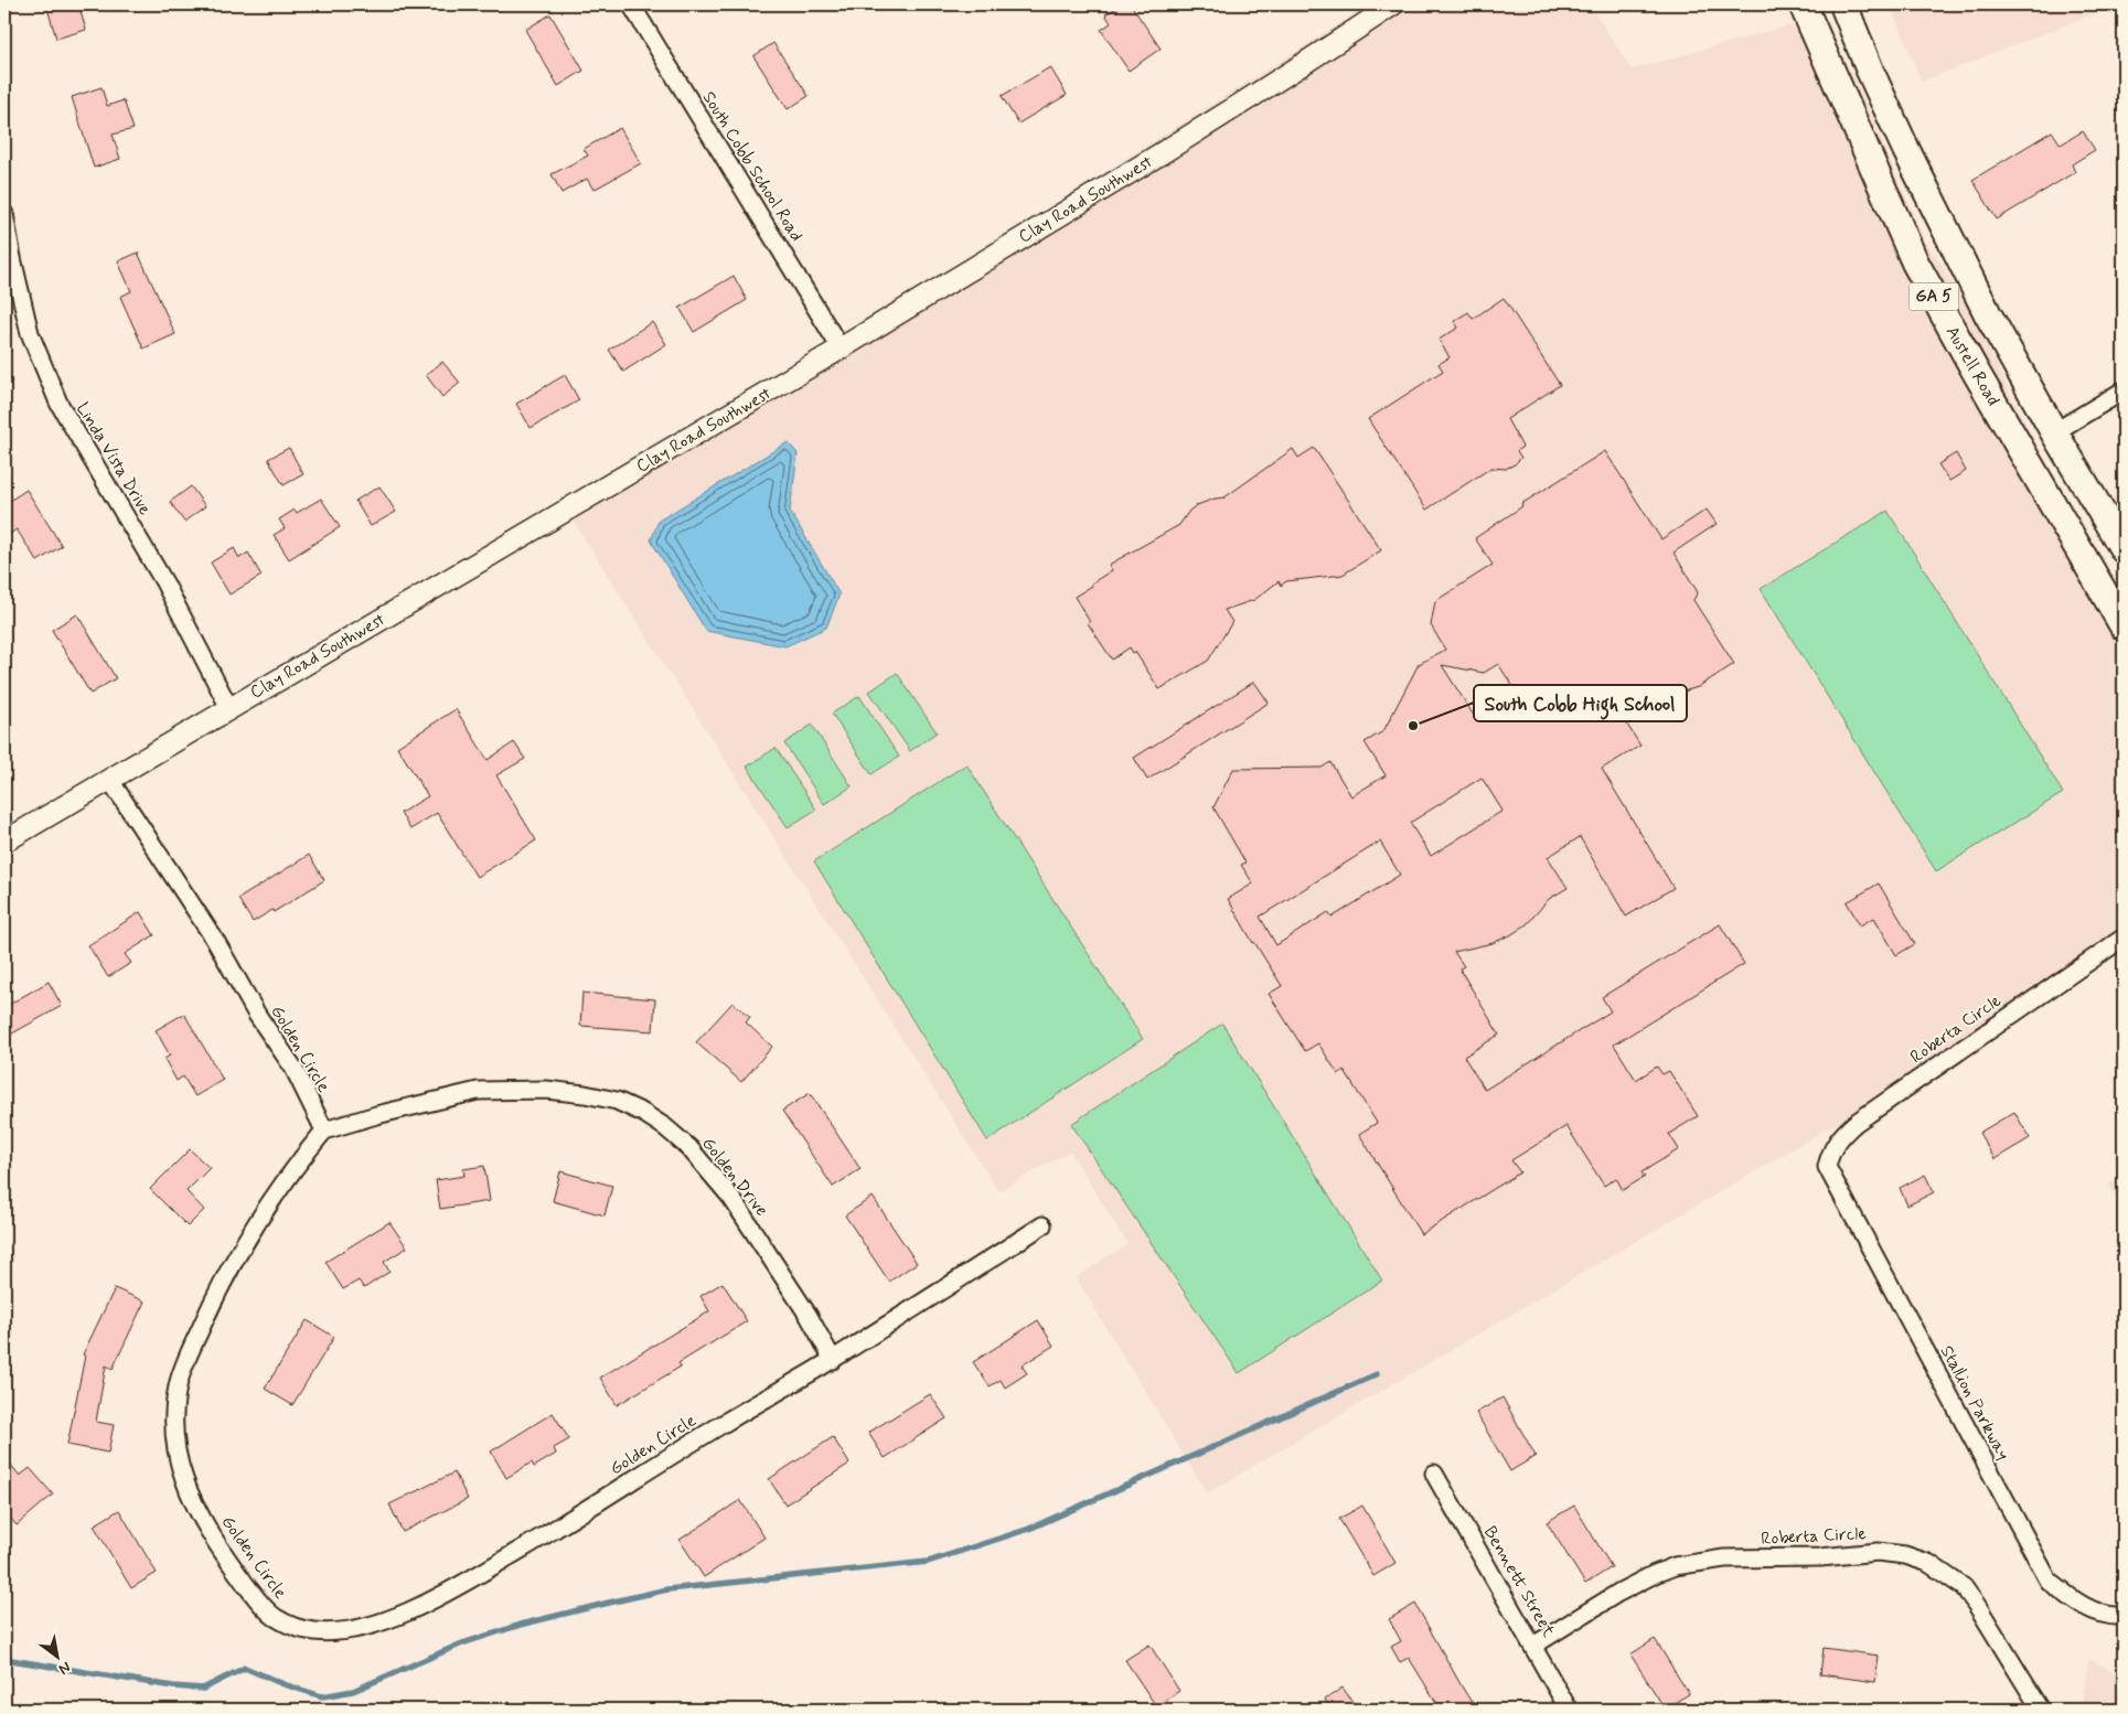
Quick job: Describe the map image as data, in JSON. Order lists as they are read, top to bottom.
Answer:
{
  "streets": {
    "main road": ["GA 5", "Austell Road"],
    "street": [
      "South Cobb School Road",
      "Clay Road Southwest",
      "Linda Vista Drive",
      "Roberta Circle",
      "Golden Circle",
      "Golden Drive",
      "Stallion Parkway",
      "Bennett Street"
    ]
  },
  "crossings": [
    ["South Cobb School Road", "Clay Road Southwest"],
    ["Clay Road Southwest", "Linda Vista Drive"],
    ["Clay Road Southwest", "Golden Circle"],
    ["Roberta Circle", "Stallion Parkway"],
    ["Roberta Circle", "Bennett Street"],
    ["Golden Circle", "Golden Drive"]
  ],
  "places": ["South Cobb High School"],
  "north": "bottom right"
}
